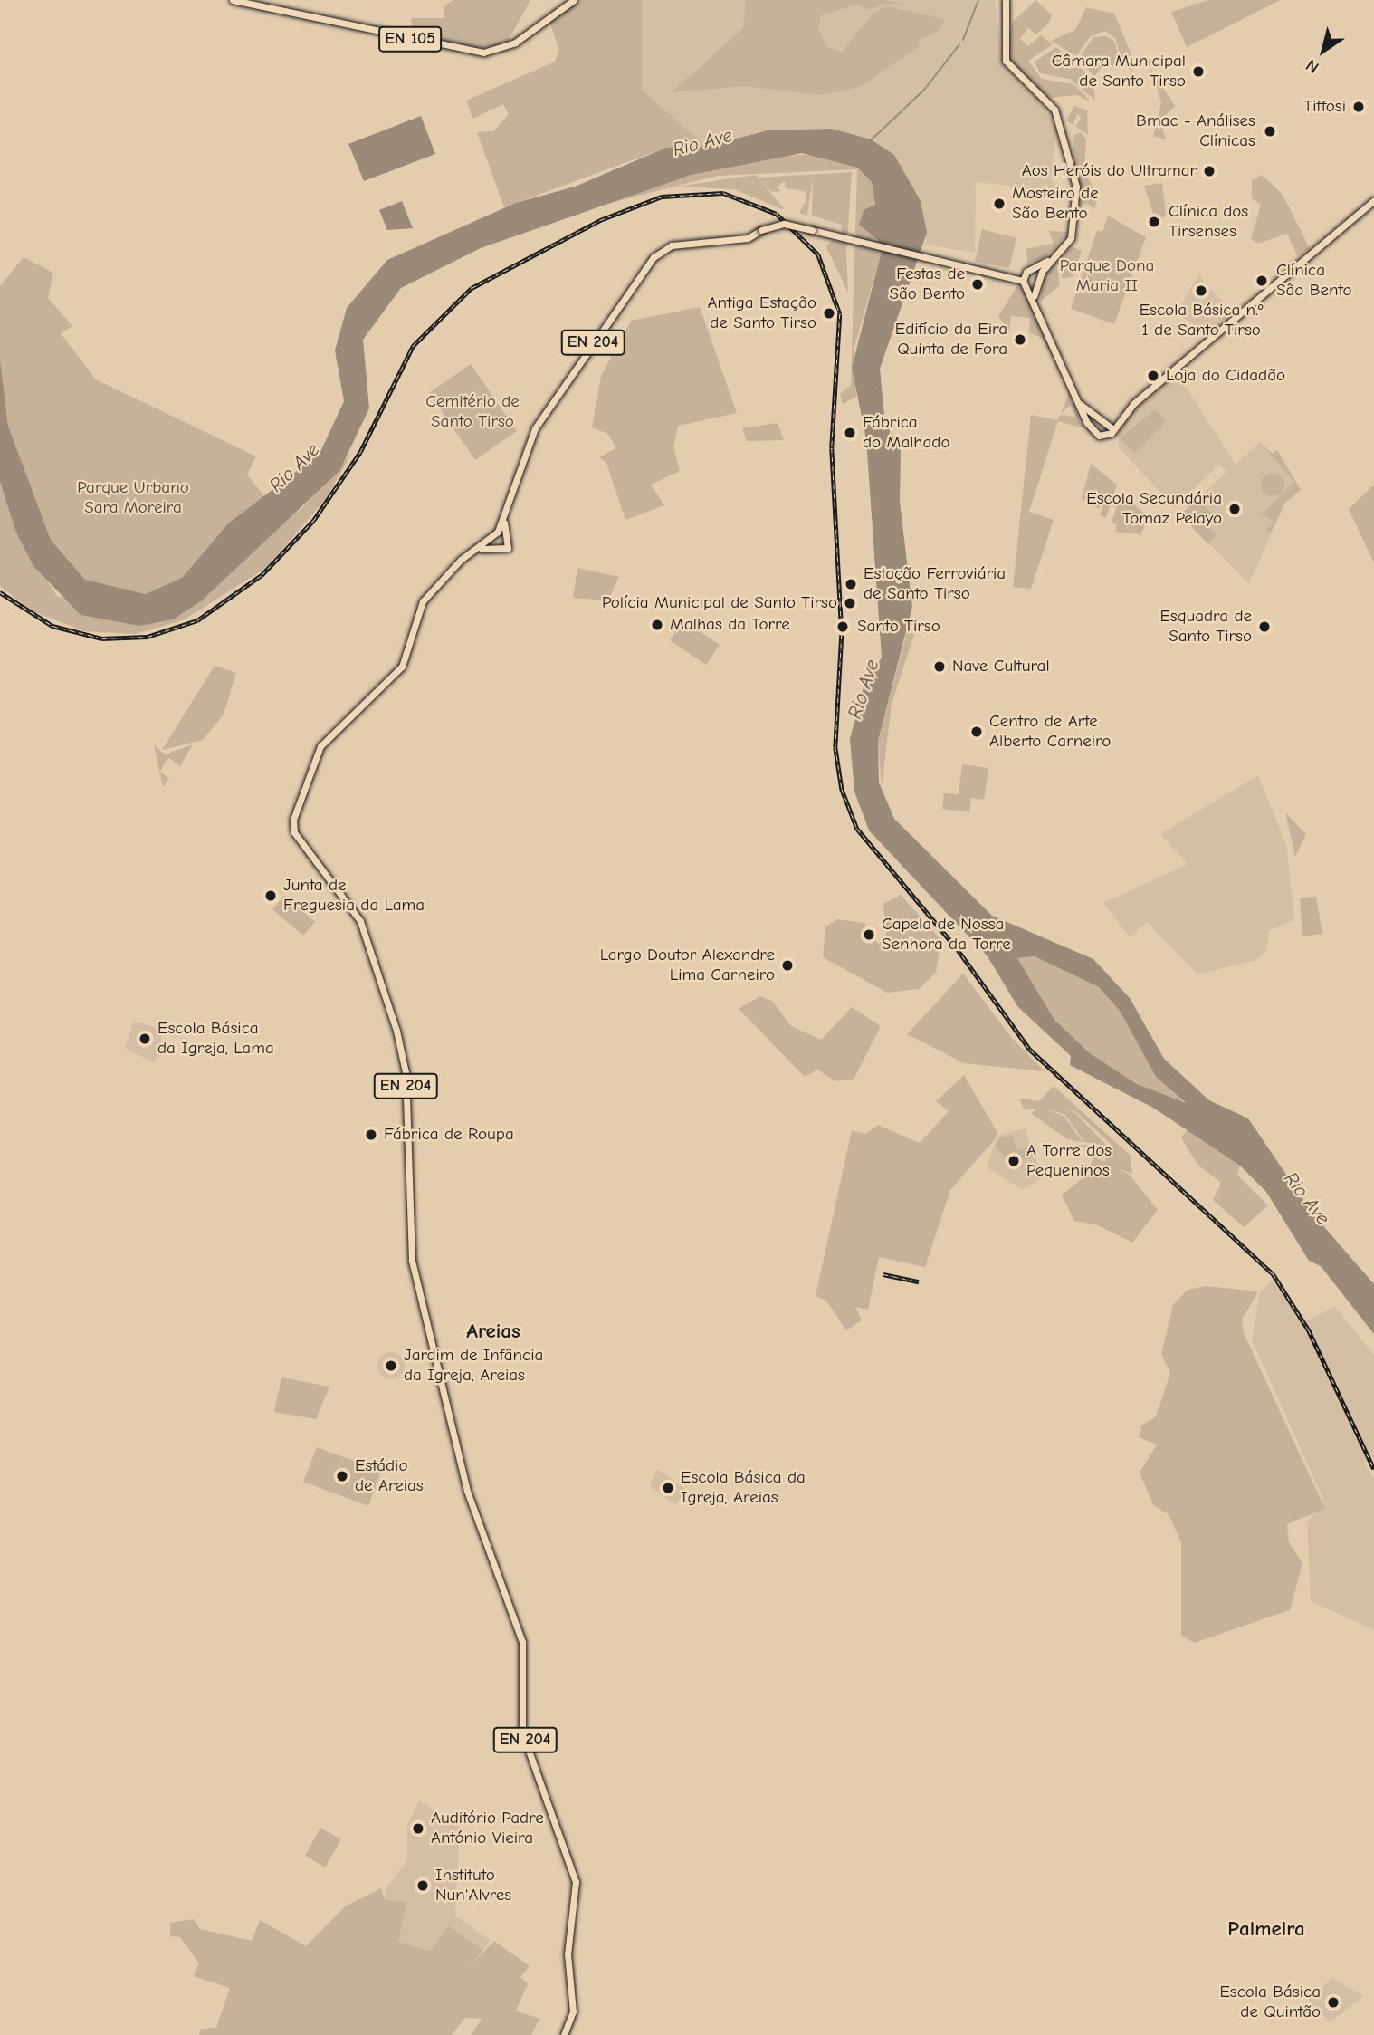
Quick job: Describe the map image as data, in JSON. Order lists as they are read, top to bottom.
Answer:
{
  "streets": {
    "main road": ["EN 105", "EN 204"]
  },
  "districts": ["Areias", "Palmeira"],
  "water": ["Rio Ave"],
  "parks": ["Parque Dona Maria II", "Cemitério de Santo Tirso", "Parque Urbano Sara Moreira"],
  "places": [
    "Câmara Municipal de Santo Tirso",
    "Tiffosi",
    "Bmac - Análises Clínicas",
    "Aos Heróis do Ultramar",
    "Mosteiro de São Bento",
    "Clínica dos Tirsenses",
    "Clínica São Bento",
    "Festas de São Bento",
    "Escola Básica n.º 1 de Santo Tirso",
    "Antiga Estação de Santo Tirso",
    "Edifício da Eira Quinta de Fora",
    "Loja do Cidadão",
    "Fábrica do Malhado",
    "Escola Secundária Tomaz Pelayo",
    "Estação Ferroviária de Santo Tirso",
    "Polícia Municipal de Santo Tirso",
    "Malhas da Torre",
    "Santo Tirso",
    "Esquadra de Santo Tirso",
    "Nave Cultural",
    "Centro de Arte Alberto Carneiro",
    "Junta de Freguesia da Lama",
    "Capela de Nossa Senhora da Torre",
    "Largo Doutor Alexandre Lima Carneiro",
    "Escola Básica da Igreja, Lama",
    "Fábrica de Roupa",
    "A Torre dos Pequeninos",
    "Jardim de Infância da Igreja, Areias",
    "Estádio de Areias",
    "Escola Básica da Igreja, Areias",
    "Auditório Padre António Vieira",
    "Instituto Nun'Alvres",
    "Escola Básica de Quintão"
  ],
  "north": "bottom left"
}
